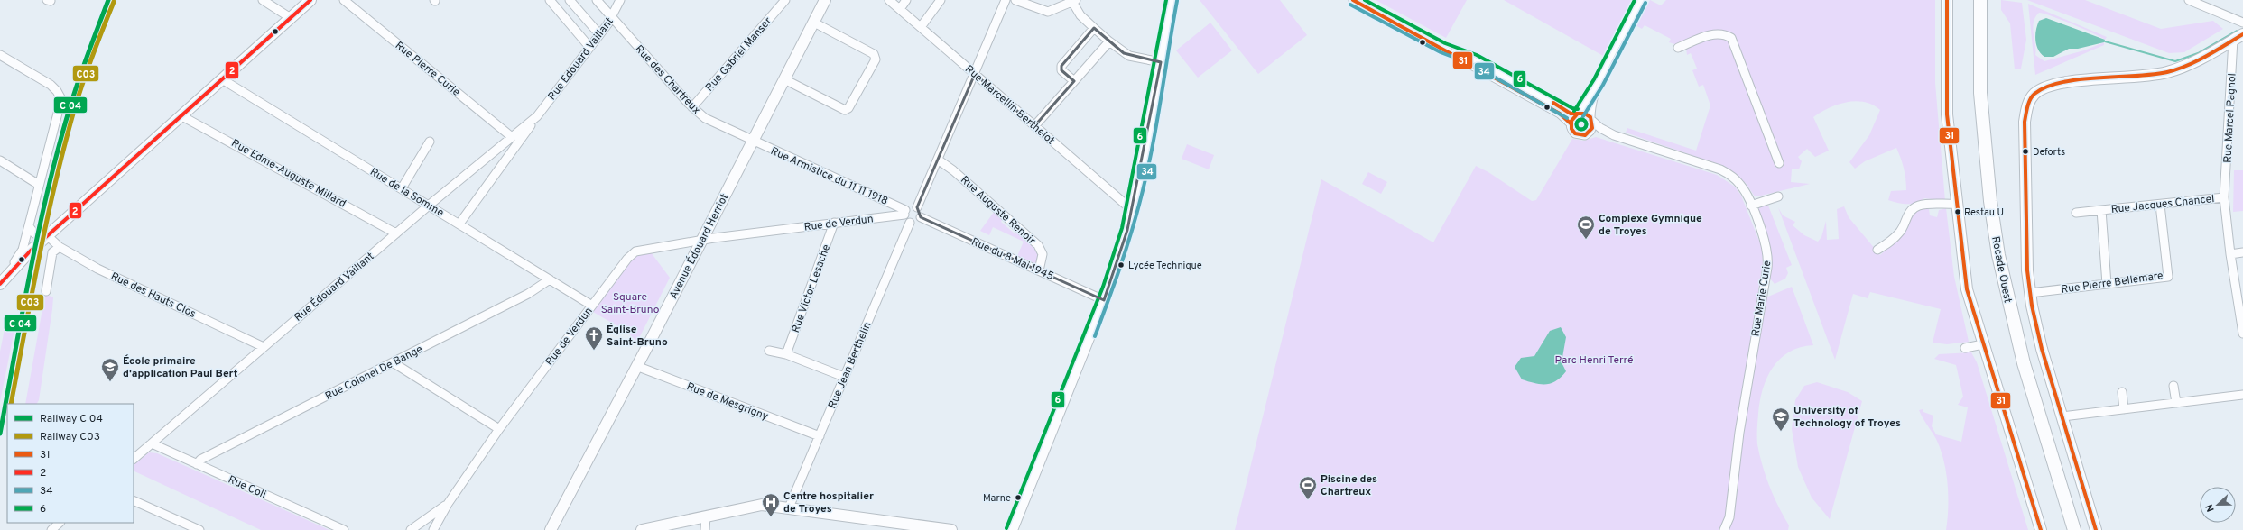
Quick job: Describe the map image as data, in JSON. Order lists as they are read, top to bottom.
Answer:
{
  "streets": {
    "main road": ["Rocade Ouest"],
    "street": [
      "Rue Gabriel Manser",
      "Rue Édouard Vaillant",
      "Rue Pierre Curie",
      "Rue des Chartreux",
      "Rue Marcellin Berthelot",
      "Rue Marcel Pagnol",
      "Rue Edme-Auguste Millard",
      "Rue Armistice du 11 11 1918",
      "Rue de la Somme",
      "Rue Jacques Chancel",
      "Rue Auguste Renoir",
      "Rue de Verdun",
      "Avenue Édouard Herriot",
      "Rue du 8 Mai 1945",
      "Rue Pierre Bellemare",
      "Rue Victor Lesache",
      "Rue des Hauts Clos",
      "Rue Marie Curie",
      "Rue Jean Berthelin",
      "Rue Colonel De Bange",
      "Rue de Mesgrigny",
      "Rue Coli"
    ]
  },
  "crossings": [
    ["Rue Gabriel Manser", "Rue des Chartreux"],
    ["Rue Édouard Vaillant", "Rue Pierre Curie"],
    ["Rue Édouard Vaillant", "Rue des Chartreux"],
    ["Rue Édouard Vaillant", "Rue Edme-Auguste Millard"],
    ["Rue Édouard Vaillant", "Rue de la Somme"],
    ["Rue Édouard Vaillant", "Rue des Hauts Clos"],
    ["Rue Édouard Vaillant", "Rue Coli"],
    ["Rue des Chartreux", "Rue Armistice du 11 11 1918"],
    ["Rue des Chartreux", "Avenue Édouard Herriot"],
    ["Rue Marcel Pagnol", "Rue Jacques Chancel"],
    ["Rue Armistice du 11 11 1918", "Rue de Verdun"],
    ["Rue Armistice du 11 11 1918", "Avenue Édouard Herriot"],
    ["Rue Armistice du 11 11 1918", "Rue du 8 Mai 1945"],
    ["Rue Armistice du 11 11 1918", "Rue Jean Berthelin"],
    ["Rue de la Somme", "Rue de Verdun"],
    ["Rue de la Somme", "Rue Colonel De Bange"],
    ["Rue Jacques Chancel", "Rue Pierre Bellemare"],
    ["Rue Auguste Renoir", "Rue du 8 Mai 1945"],
    ["Rue de Verdun", "Avenue Édouard Herriot"],
    ["Rue de Verdun", "Rue du 8 Mai 1945"],
    ["Rue de Verdun", "Rue Victor Lesache"],
    ["Rue de Verdun", "Rue Jean Berthelin"],
    ["Avenue Édouard Herriot", "Rue de Mesgrigny"],
    ["Rue du 8 Mai 1945", "Rue Jean Berthelin"],
    ["Rue Jean Berthelin", "Rue de Mesgrigny"],
    ["Rue Colonel De Bange", "Rue Coli"]
  ],
  "parks": ["Square Saint-Bruno", "Parc Henri Terré"],
  "places": {
    "other": [
      "Deforts",
      "Restau U",
      "Lycée Technique",
      "Marne"
    ],
    "sports": ["Complexe Gymnique de Troyes", "Piscine des Chartreux"],
    "church": ["Église Saint-Bruno"],
    "school or university": ["École primaire d'application Paul Bert", "University of Technology of Troyes"],
    "hospital": ["Centre hospitalier de Troyes"]
  },
  "lines": [
    "transit line 31",
    "transit line 2",
    "transit line 6",
    "transit line 34",
    "rail line C03"
  ],
  "legend": [
    "Railway C 04",
    "Railway C03",
    "31",
    "2",
    "34",
    "6"
  ],
  "north": "left"
}
